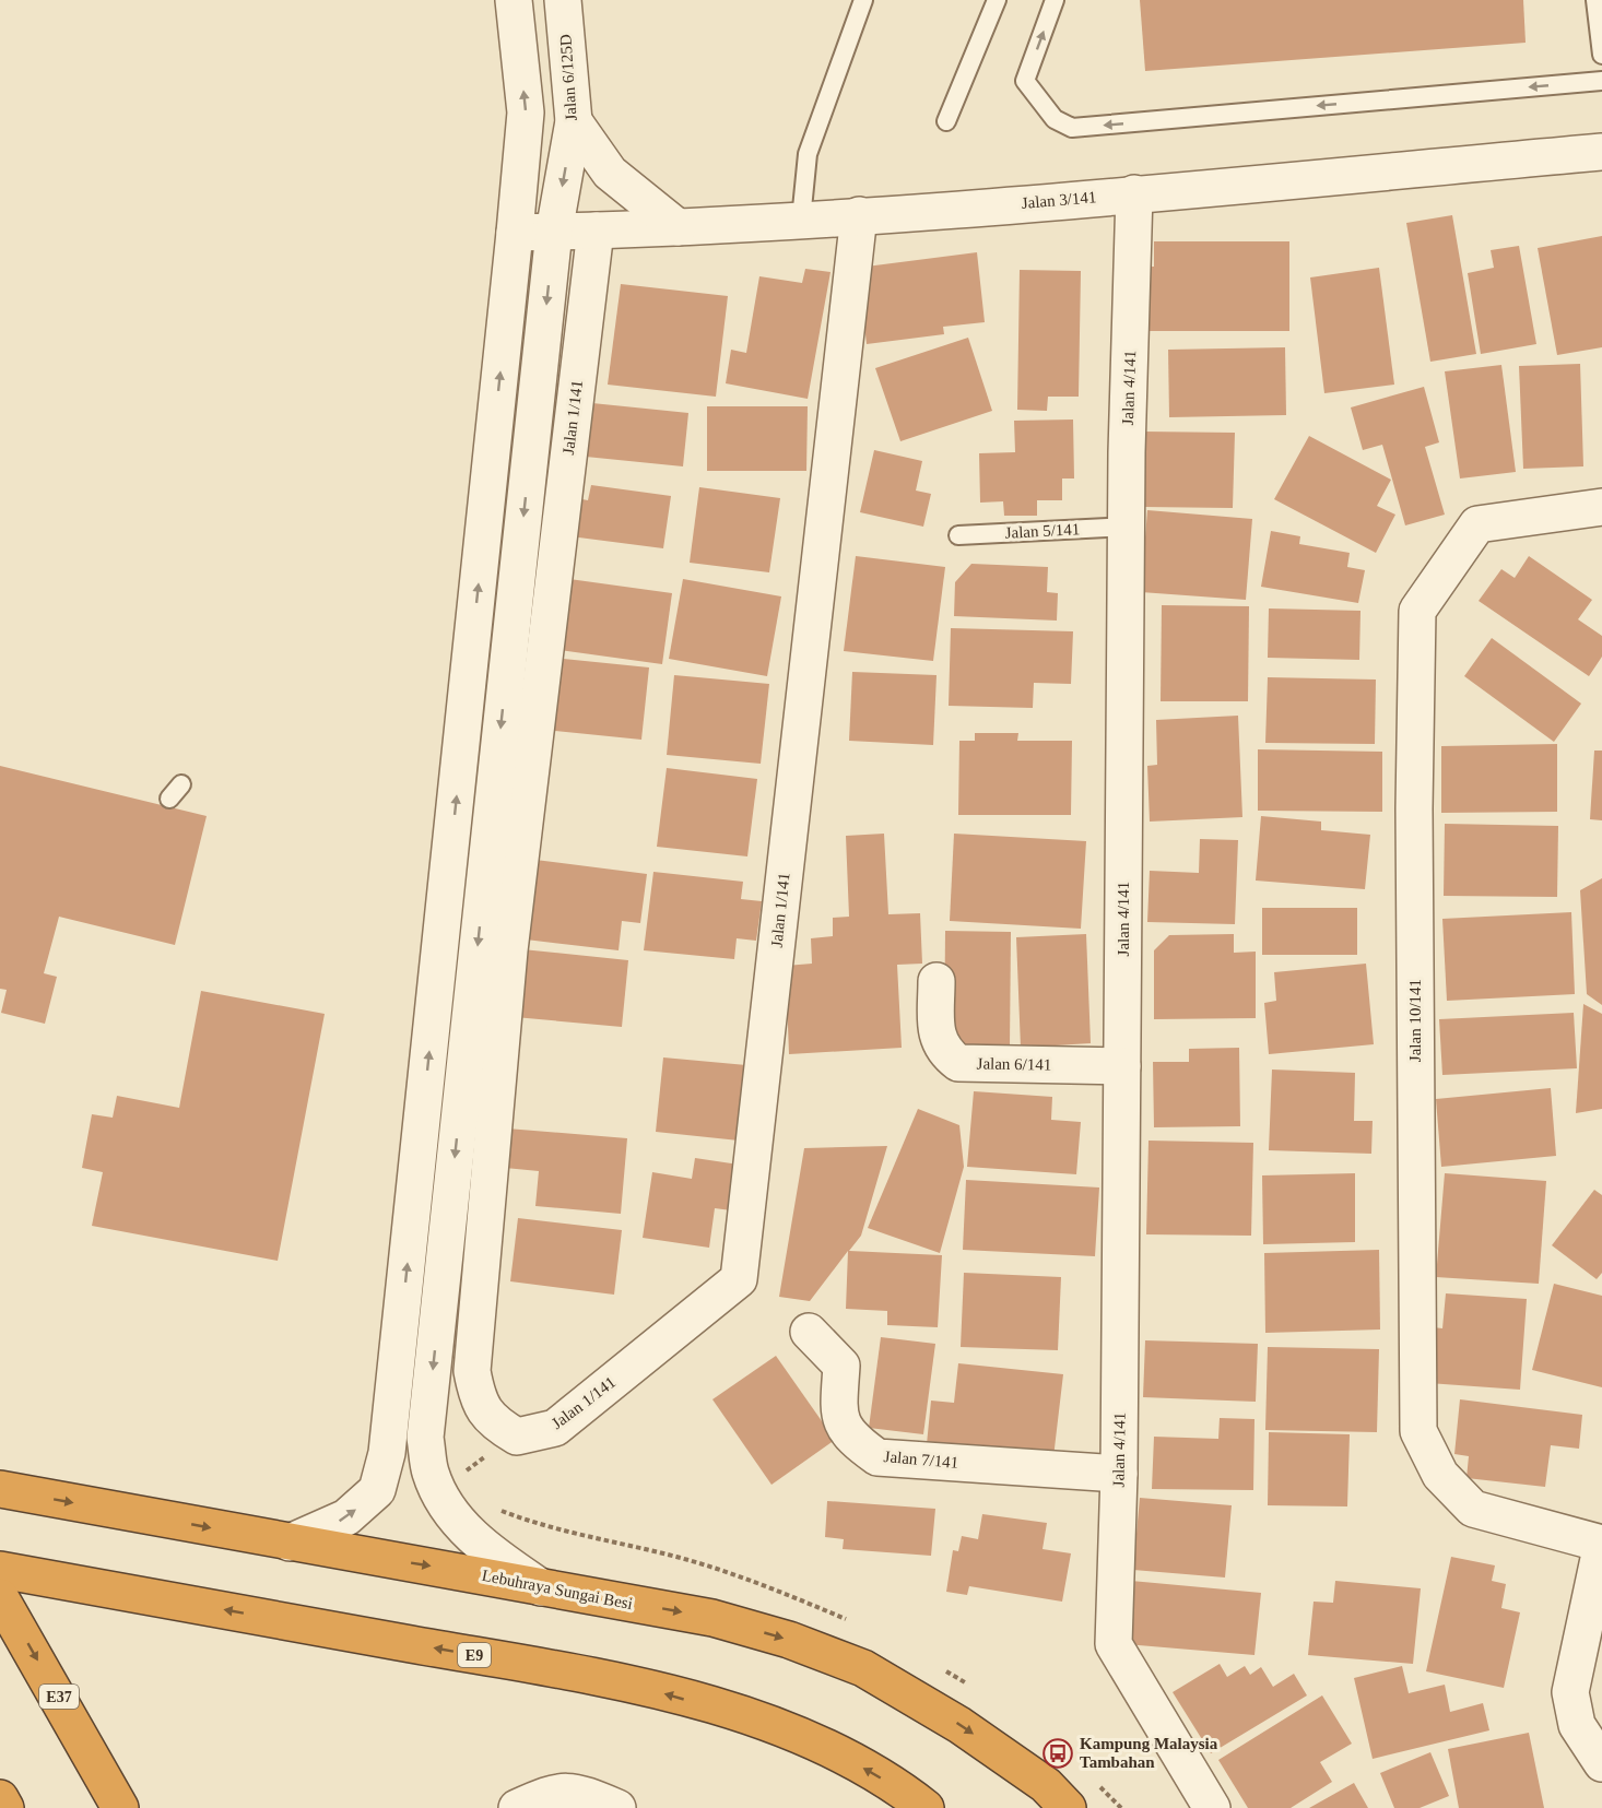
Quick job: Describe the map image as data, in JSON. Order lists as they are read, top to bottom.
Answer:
{
  "streets": {
    "highway": ["Lebuhraya Sungai Besi", "E9", "E37"],
    "street": [
      "Jalan 6/125D",
      "Jalan 3/141",
      "Jalan 4/141",
      "Jalan 1/141",
      "Jalan 10/141",
      "Jalan 6/141",
      "Jalan 7/141"
    ],
    "lane": ["Jalan 5/141"]
  },
  "crossings": [
    ["Jalan 6/125D", "Jalan 3/141"],
    ["Jalan 3/141", "Jalan 4/141"],
    ["Jalan 3/141", "Jalan 1/141"],
    ["Jalan 4/141", "Jalan 5/141"],
    ["Jalan 4/141", "Jalan 6/141"],
    ["Jalan 4/141", "Jalan 7/141"]
  ],
  "places": {
    "bus stop": ["Kampung Malaysia Tambahan"]
  }
}
